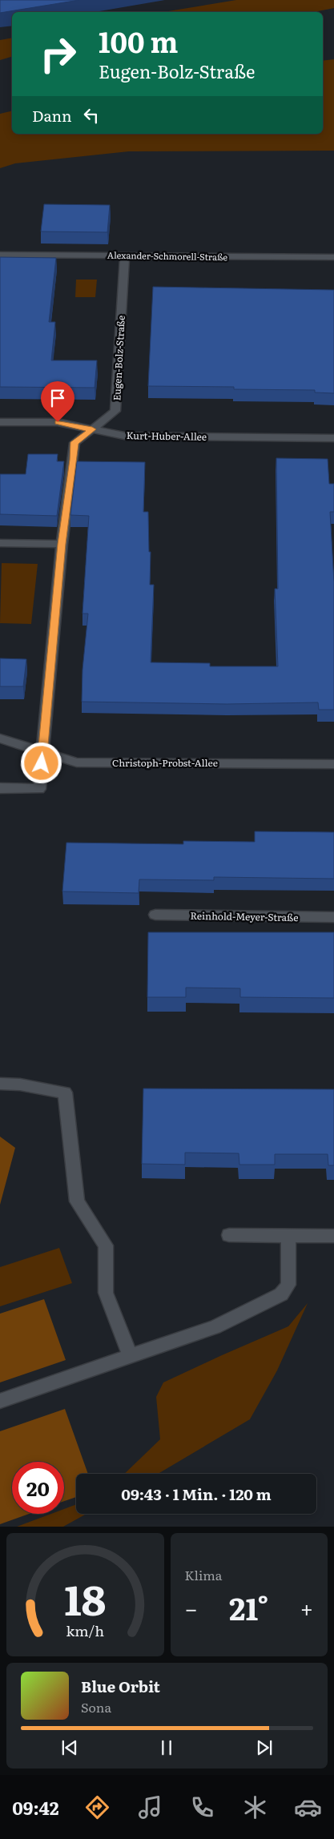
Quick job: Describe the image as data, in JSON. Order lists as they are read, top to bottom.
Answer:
{
  "streets": {
    "street": [
      "Alexander-Schmorell-Straße",
      "Eugen-Bolz-Straße",
      "Kurt-Huber-Allee",
      "Christoph-Probst-Allee",
      "Reinhold-Meyer-Straße"
    ]
  },
  "crossings": [
    ["Alexander-Schmorell-Straße", "Eugen-Bolz-Straße"],
    ["Eugen-Bolz-Straße", "Kurt-Huber-Allee"],
    ["Eugen-Bolz-Straße", "Christoph-Probst-Allee"]
  ],
  "page": {
    "turn": ["100 m", "Eugen-Bolz-Straße"],
    "then": "Dann",
    "limit": "20",
    "trip": "09:43 · 1 Min. · 120 m",
    "tile": "Klima",
    "heat": ["−", "21°", "+"],
    "song": ["Blue Orbit", "Sona"],
    "tabs": "09:42",
    "gauge": ["18", "km/h"]
  }
}
